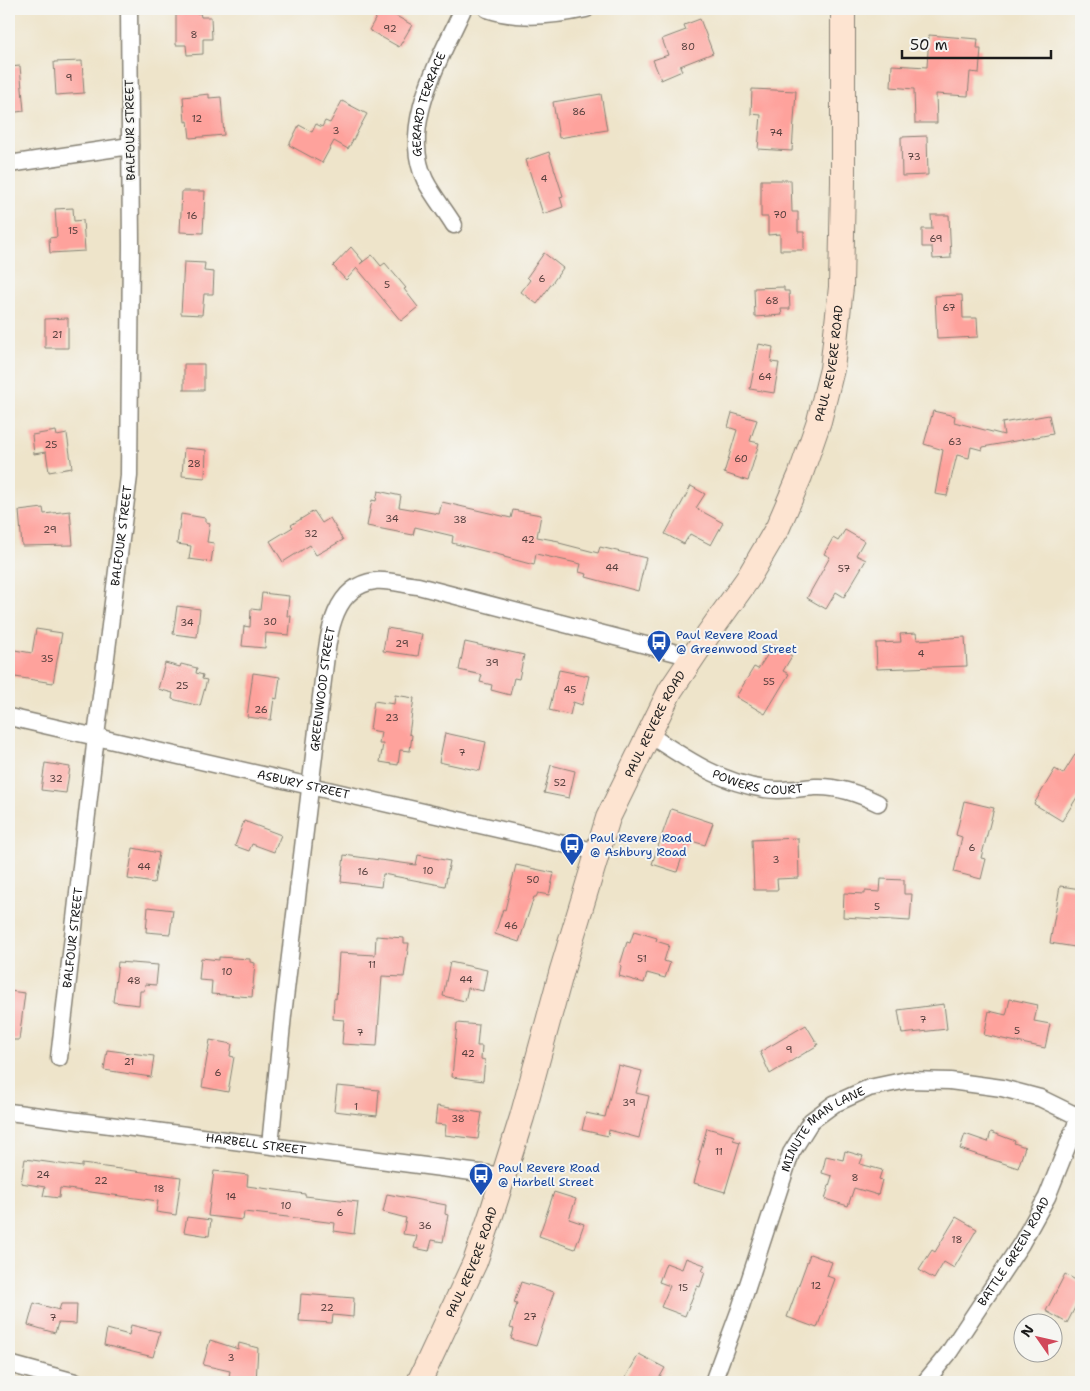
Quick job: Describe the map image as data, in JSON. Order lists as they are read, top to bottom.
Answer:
{
  "streets": {
    "street": [
      "GERARD TERRACE",
      "BALFOUR STREET",
      "PAUL REVERE ROAD",
      "GREENWOOD STREET",
      "POWERS COURT",
      "ASBURY STREET",
      "MINUTE MAN LANE",
      "HARBELL STREET",
      "BATTLE GREEN ROAD"
    ]
  },
  "crossings": [
    ["BALFOUR STREET", "ASBURY STREET"],
    ["PAUL REVERE ROAD", "GREENWOOD STREET"],
    ["PAUL REVERE ROAD", "POWERS COURT"],
    ["PAUL REVERE ROAD", "ASBURY STREET"],
    ["PAUL REVERE ROAD", "HARBELL STREET"],
    ["GREENWOOD STREET", "ASBURY STREET"],
    ["GREENWOOD STREET", "HARBELL STREET"],
    ["MINUTE MAN LANE", "BATTLE GREEN ROAD"]
  ],
  "places": {
    "bus stop": ["Paul Revere Road @ Greenwood Street", "Paul Revere Road @ Ashbury Road", "Paul Revere Road @ Harbell Street"]
  },
  "house_numbers": [
    "92",
    "8",
    "80",
    "9",
    "86",
    "12",
    "3",
    "74",
    "73",
    "4",
    "70",
    "16",
    "15",
    "69",
    "6",
    "5",
    "68",
    "67",
    "21",
    "64",
    "63",
    "25",
    "60",
    "28",
    "34",
    "38",
    "29",
    "32",
    "42",
    "44",
    "57",
    "30",
    "34",
    "29",
    "4",
    "35",
    "39",
    "55",
    "25",
    "45",
    "26",
    "23",
    "7",
    "32",
    "52",
    "6",
    "3",
    "44",
    "10",
    "16",
    "50",
    "5",
    "46",
    "51",
    "11",
    "10",
    "44",
    "48",
    "7",
    "5",
    "7",
    "9",
    "42",
    "21",
    "6",
    "39",
    "1",
    "38",
    "11",
    "24",
    "8",
    "22",
    "18",
    "14",
    "10",
    "6",
    "36",
    "18",
    "12",
    "15",
    "22",
    "27",
    "7",
    "3"
  ],
  "scale_bar": "50 m",
  "north": "top left"
}
